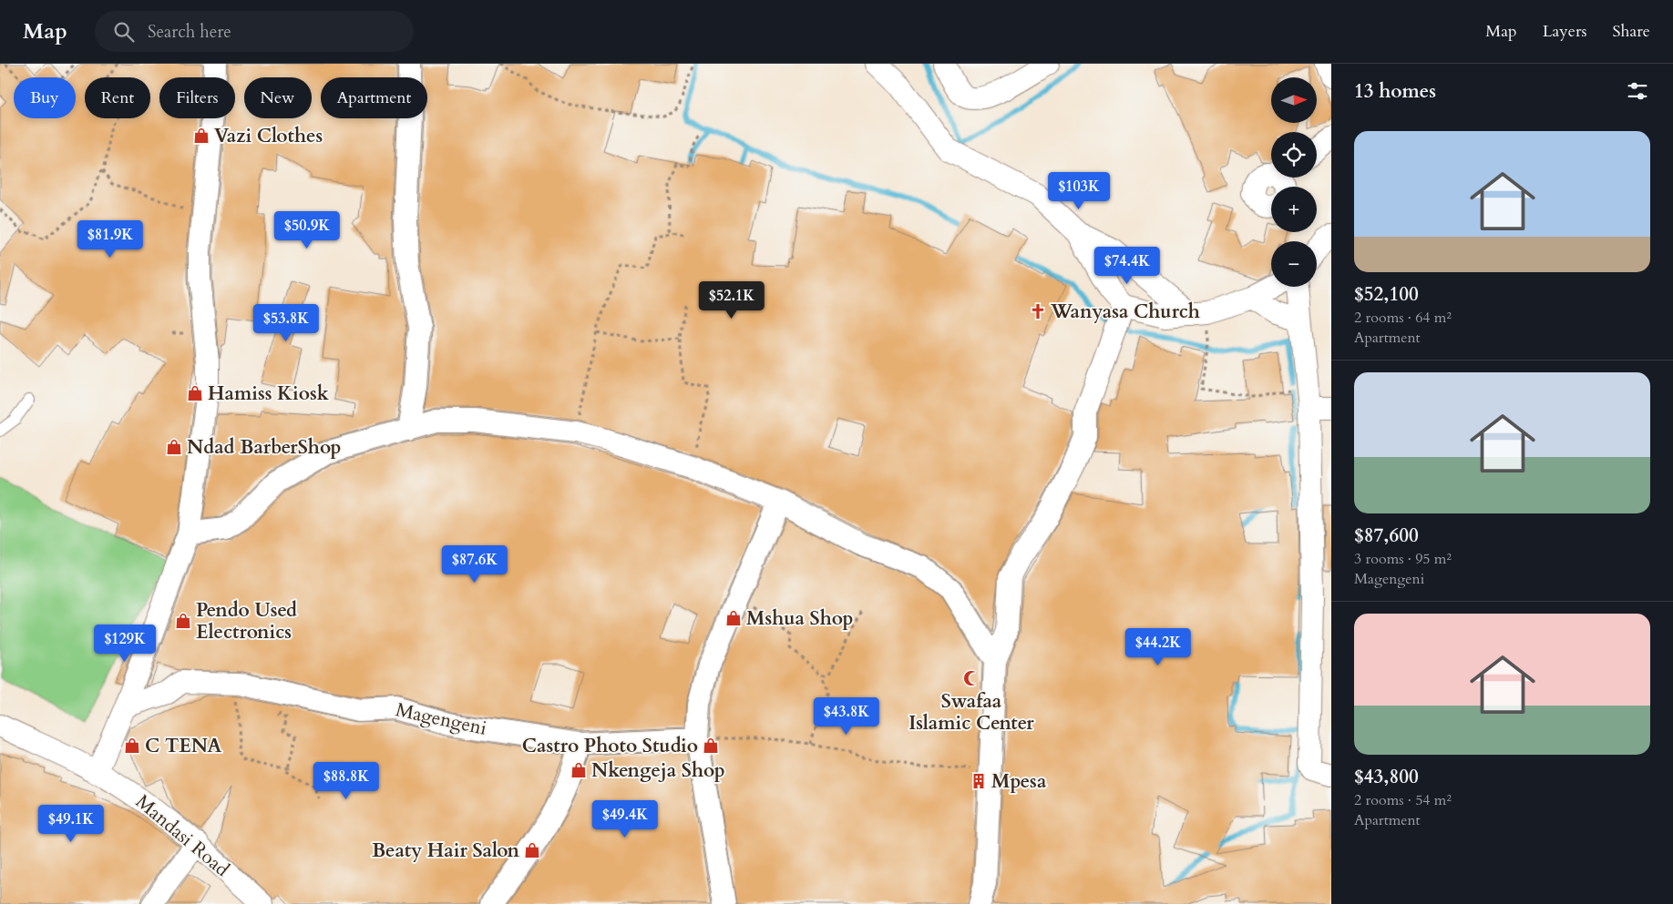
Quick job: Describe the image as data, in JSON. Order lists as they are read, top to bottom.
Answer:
{
  "streets": {
    "street": ["Magengeni", "Mandasi Road"]
  },
  "places": {
    "shop": [
      "Vazi Clothes",
      "Hamiss Kiosk",
      "Ndad BarberShop",
      "Mshua Shop",
      "Pendo Used Electronics",
      "C TENA",
      "Castro Photo Studio",
      "Nkengeja Shop",
      "Beaty Hair Salon"
    ],
    "church": ["Wanyasa Church"],
    "mosque": ["Swafaa Islamic Center"],
    "building": ["Mpesa"]
  },
  "north": "right",
  "page": {
    "header": "Map",
    "search": "Search here",
    "nav": ["Map", "Layers", "Share"],
    "heading": "13 homes",
    "map_buttons": ["+", "−"],
    "chip": [
      "Buy",
      "Rent",
      "Filters",
      "New",
      "Apartment"
    ],
    "list": [
      {
        "name": "$52,100",
        "note": "2 rooms · 64 m² · Apartment"
      },
      {
        "name": "$87,600",
        "note": "3 rooms · 95 m² · Magengeni"
      },
      {
        "name": "$43,800",
        "note": "2 rooms · 54 m² · Apartment"
      }
    ],
    "price": [
      "$103K",
      "$50.9K",
      "$81.9K",
      "$74.4K",
      "$52.1K",
      "$53.8K",
      "$87.6K",
      "$129K",
      "$44.2K",
      "$43.8K",
      "$88.8K",
      "$49.4K",
      "$49.1K"
    ]
  }
}
